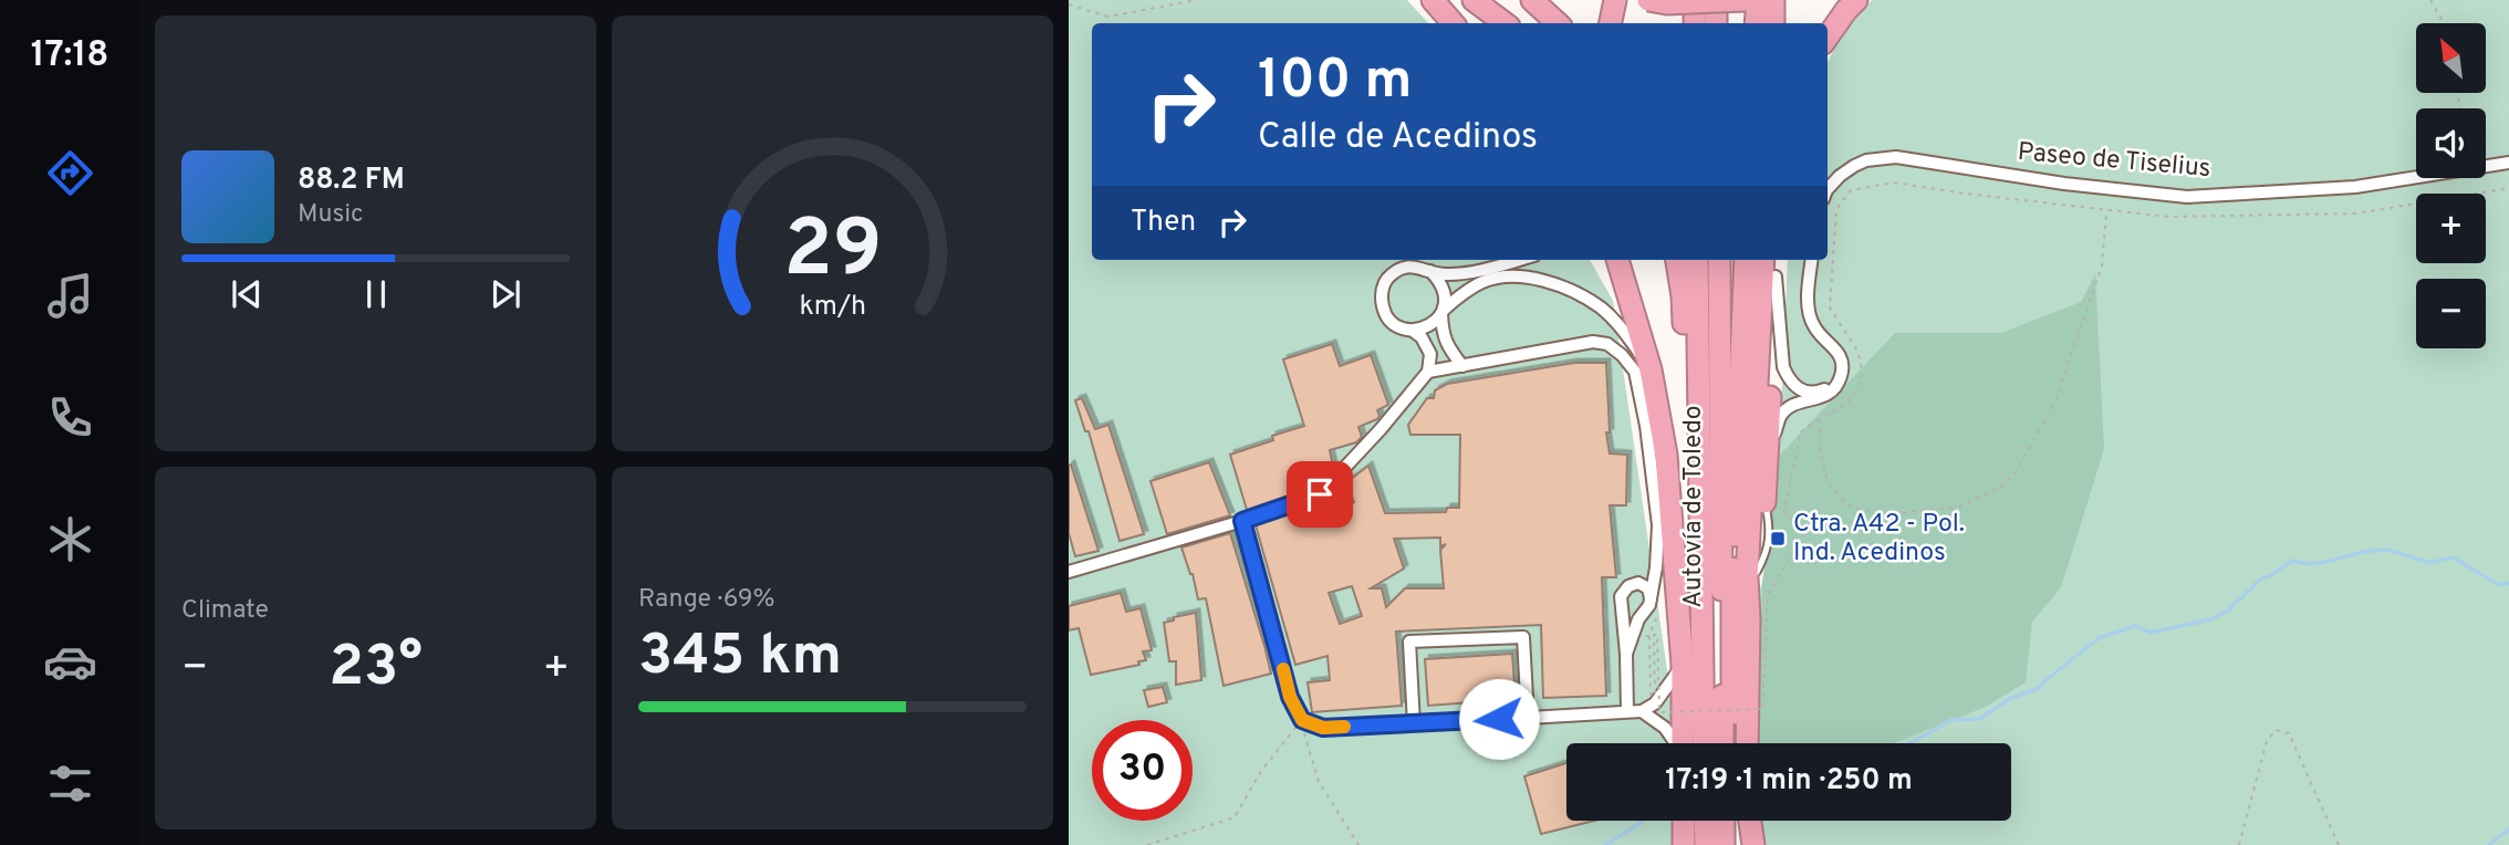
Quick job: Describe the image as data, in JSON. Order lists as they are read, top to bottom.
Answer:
{
  "streets": {
    "highway": ["Autovía de Toledo"],
    "street": ["Paseo de Tiselius"]
  },
  "places": {
    "transit": ["Ctra. A42 - Pol. Ind. Acedinos"]
  },
  "north": "top left",
  "page": {
    "tabs": "17:18",
    "map_buttons": ["+", "−"],
    "turn": ["100 m", "Calle de Acedinos"],
    "song": ["88.2 FM", "Music"],
    "then": "Then",
    "tile": [
      "Climate",
      ["Range · 69%", "345 km"]
    ],
    "heat": ["−", "23°", "+"],
    "limit": "30",
    "trip": "17:19 · 1 min · 250 m",
    "gauge": ["29", "km/h"]
  }
}
